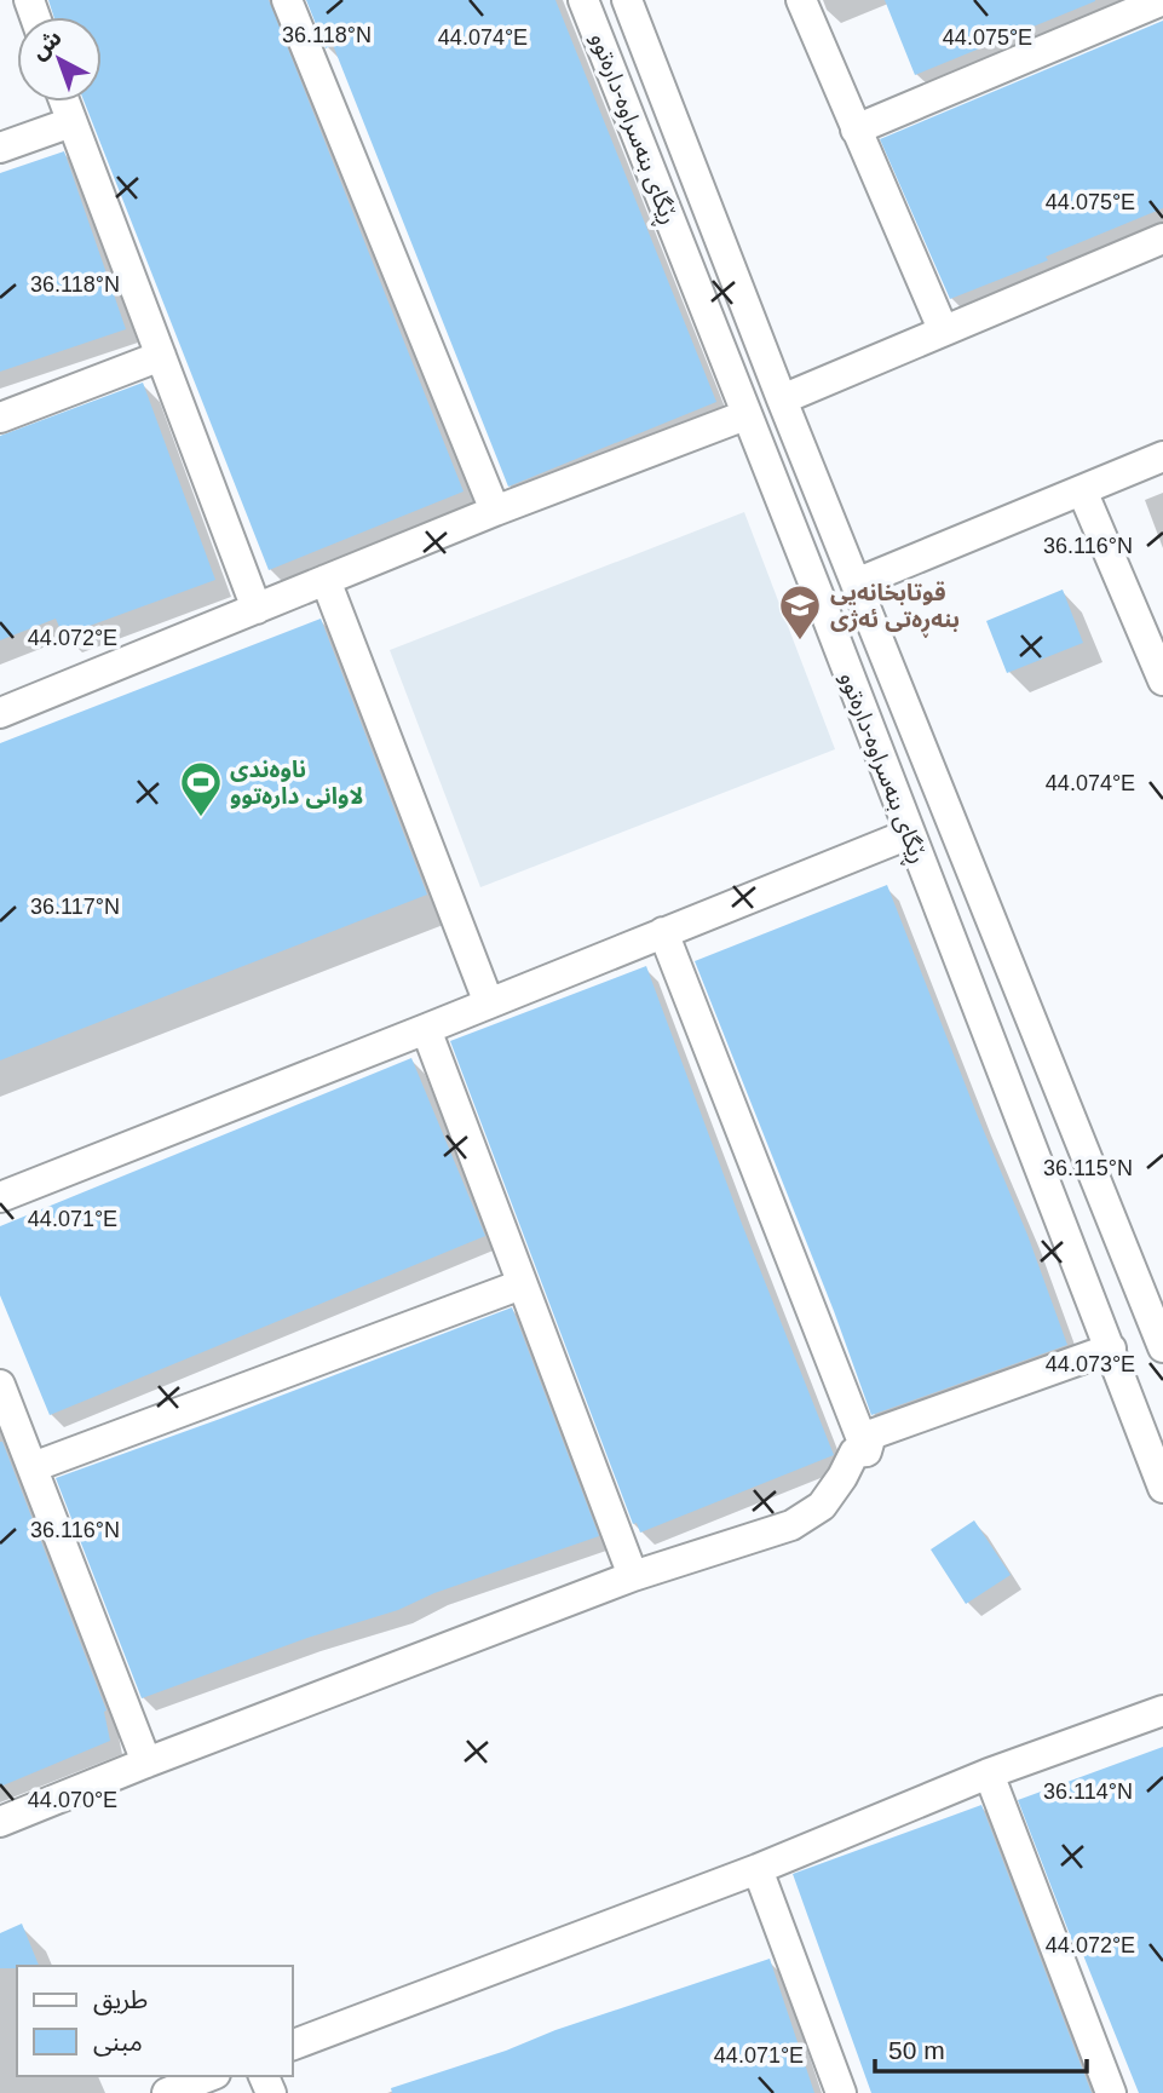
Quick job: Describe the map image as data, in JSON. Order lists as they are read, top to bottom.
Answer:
{
  "streets": {
    "street": ["ڕێگای بنەسراوە-دارەتوو"]
  },
  "places": {
    "school or university": ["قوتابخانەیی بنەڕەتی ئەژی"],
    "sports": ["ناوەندی لاوانی دارەتوو"]
  },
  "legend": ["طريق", "مبنى"],
  "scale_bar": "50 m",
  "north": "top left",
  "coordinates": [
    "36.118°N",
    "44.074°E",
    "44.075°E",
    "36.116°N",
    "44.072°E",
    "36.117°N",
    "36.115°N",
    "44.071°E",
    "44.073°E",
    "36.114°N",
    "44.070°E"
  ]
}
